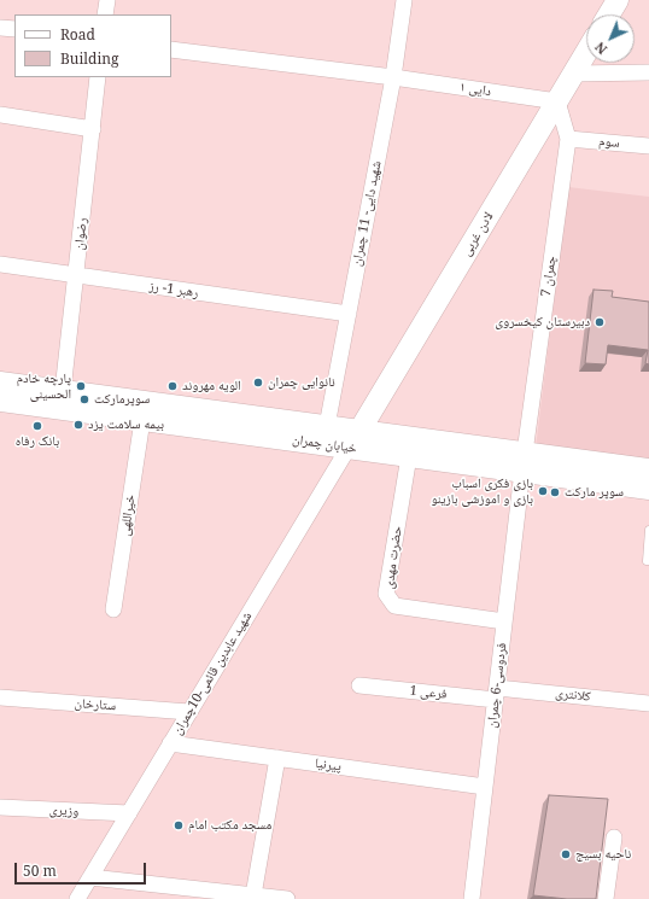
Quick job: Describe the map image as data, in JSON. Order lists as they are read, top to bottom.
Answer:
{
  "streets": {
    "main road": ["لادن غربی", "خیابان چمران"],
    "street": [
      "دایی ۱",
      "سوم",
      "شهید دایی- 11 چمران",
      "رضوان",
      "چمران 7",
      "رهبر 1- رز",
      "خیراللهی",
      "حضرت مهدی",
      "شهید عابدین قائمی-10چمران",
      "فردوسی-6 چمران",
      "فرعی 1",
      "کلانتری",
      "ستارخان",
      "پیرنیا",
      "وزیری"
    ]
  },
  "crossings": [
    ["دایی ۱", "شهید دایی- 11 چمران"],
    ["دایی ۱", "لادن غربی"],
    ["دایی ۱", "چمران 7"],
    ["سوم", "چمران 7"],
    ["شهید دایی- 11 چمران", "رهبر 1- رز"],
    ["شهید دایی- 11 چمران", "خیابان چمران"],
    ["رضوان", "رهبر 1- رز"],
    ["رضوان", "خیابان چمران"],
    ["لادن غربی", "چمران 7"],
    ["لادن غربی", "خیابان چمران"],
    ["لادن غربی", "شهید عابدین قائمی-10چمران"],
    ["چمران 7", "خیابان چمران"],
    ["چمران 7", "فردوسی-6 چمران"],
    ["خیابان چمران", "خیراللهی"],
    ["خیابان چمران", "حضرت مهدی"],
    ["خیابان چمران", "شهید عابدین قائمی-10چمران"],
    ["خیابان چمران", "فردوسی-6 چمران"],
    ["حضرت مهدی", "فردوسی-6 چمران"],
    ["شهید عابدین قائمی-10چمران", "ستارخان"],
    ["شهید عابدین قائمی-10چمران", "پیرنیا"],
    ["شهید عابدین قائمی-10چمران", "وزیری"],
    ["فردوسی-6 چمران", "فرعی 1"],
    ["فردوسی-6 چمران", "کلانتری"],
    ["فردوسی-6 چمران", "پیرنیا"],
    ["فرعی 1", "کلانتری"]
  ],
  "places": [
    "دبیرستان کیخسروی",
    "نانوایی چمران",
    "پارچه خادم الحسینی",
    "الویه مهروند",
    "سوپرمارکت",
    "بيمه سلامت يزد",
    "بانک رفاه",
    "بازی فکری اسباب بازی و اموزشی بازینو",
    "سوپر مارکت",
    "مسجد مکتب امام",
    "ناحیه بسیج"
  ],
  "legend": ["Road", "Building"],
  "scale_bar": "50 m",
  "north": "bottom left"
}
